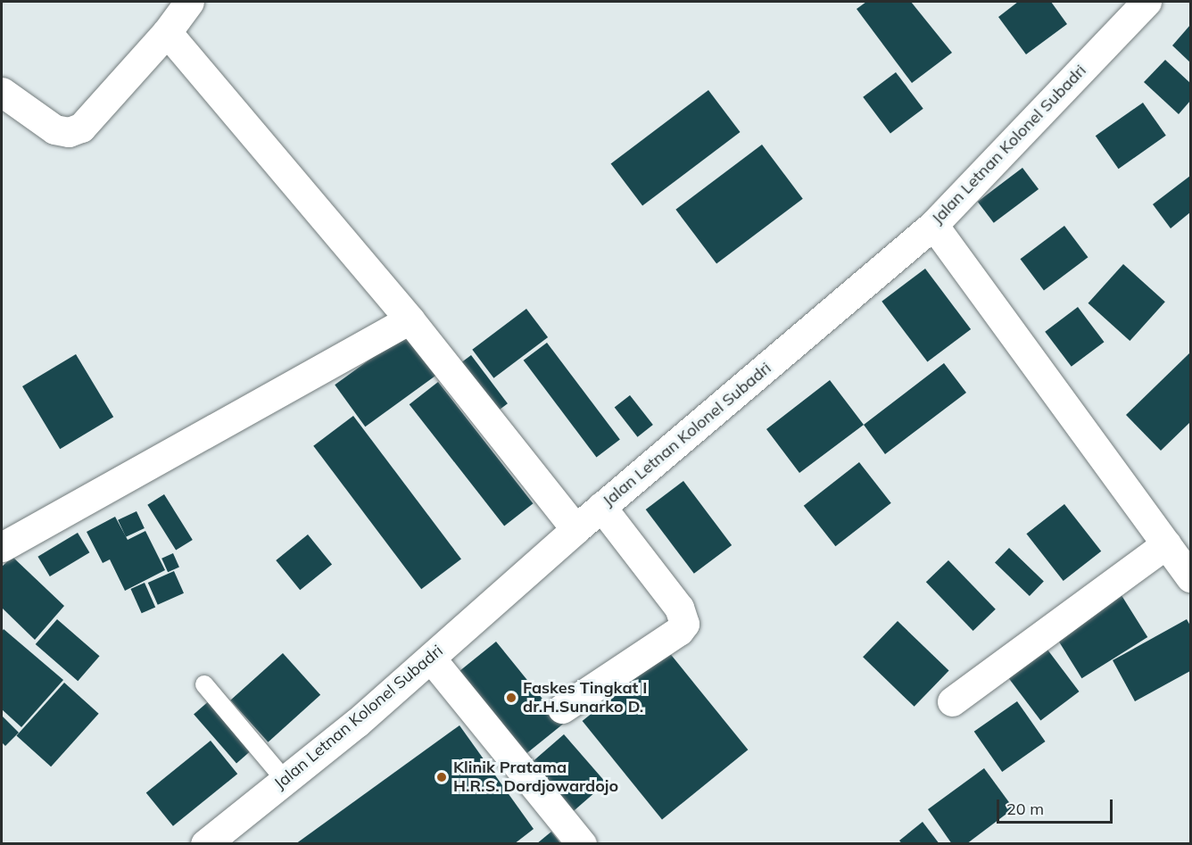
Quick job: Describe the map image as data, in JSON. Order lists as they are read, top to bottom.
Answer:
{
  "streets": {
    "street": ["Jalan Letnan Kolonel Subadri"]
  },
  "places": ["Faskes Tingkat I dr.H.Sunarko D.", "Klinik Pratama H.R.S. Dordjowardojo"],
  "scale_bar": "20 m"
}
